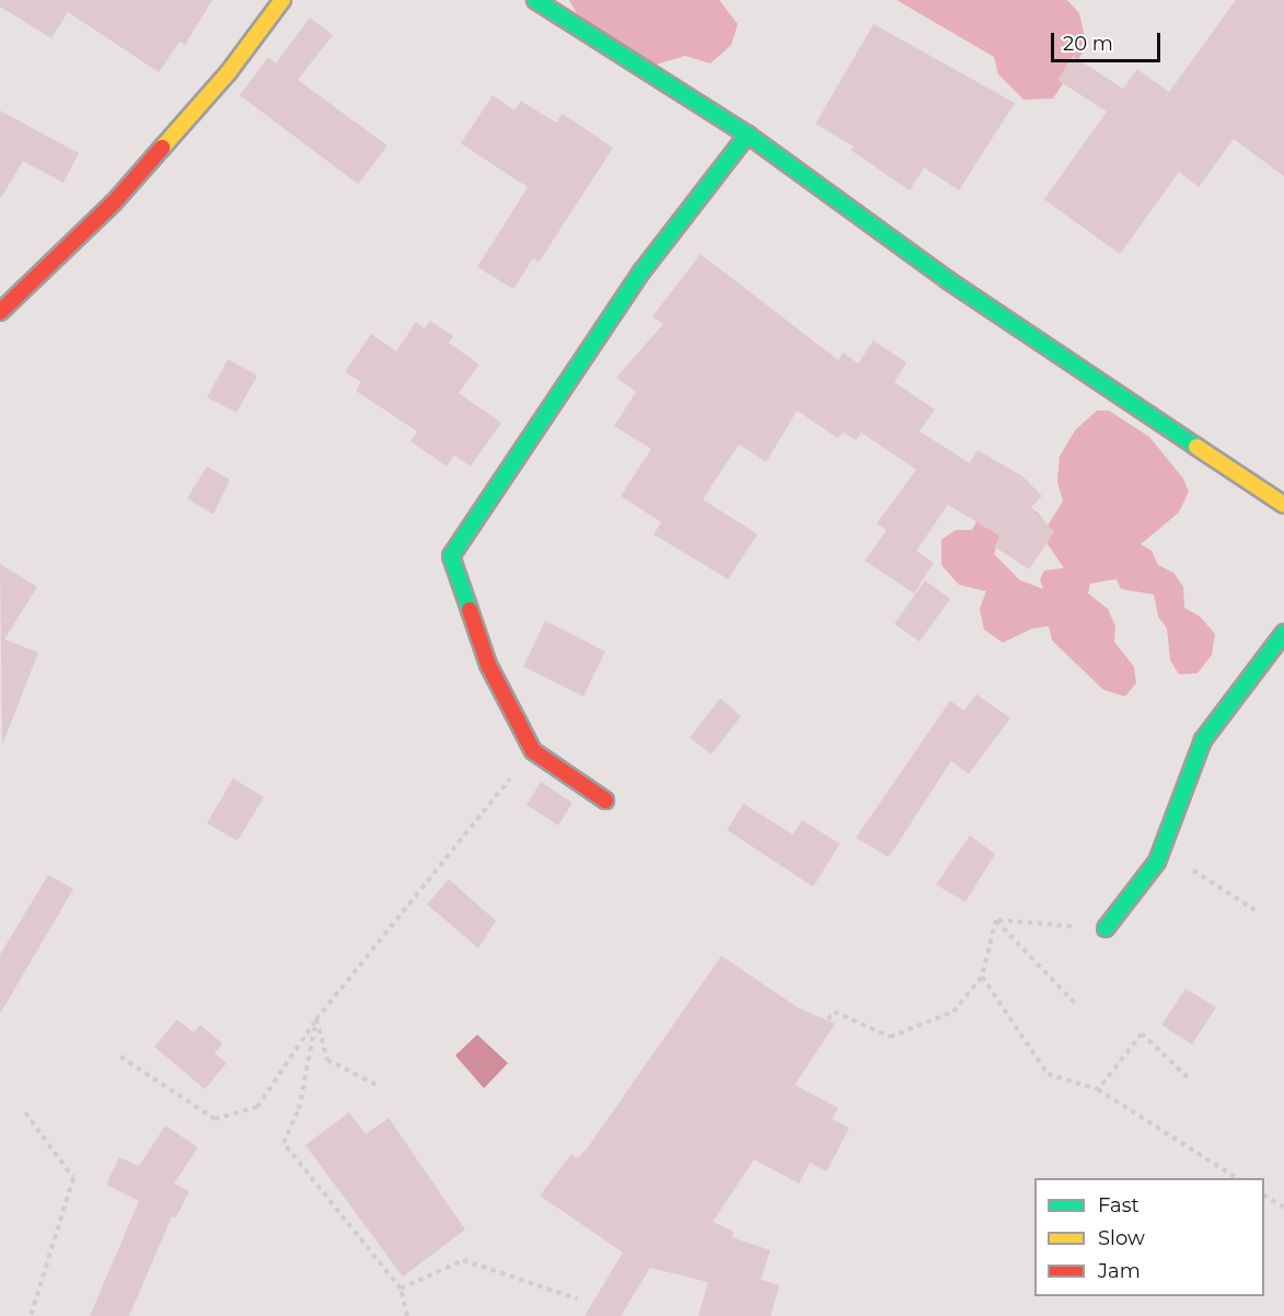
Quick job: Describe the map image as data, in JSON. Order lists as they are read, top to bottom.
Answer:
{
  "legend": ["Fast", "Slow", "Jam"],
  "scale_bar": "20 m"
}
